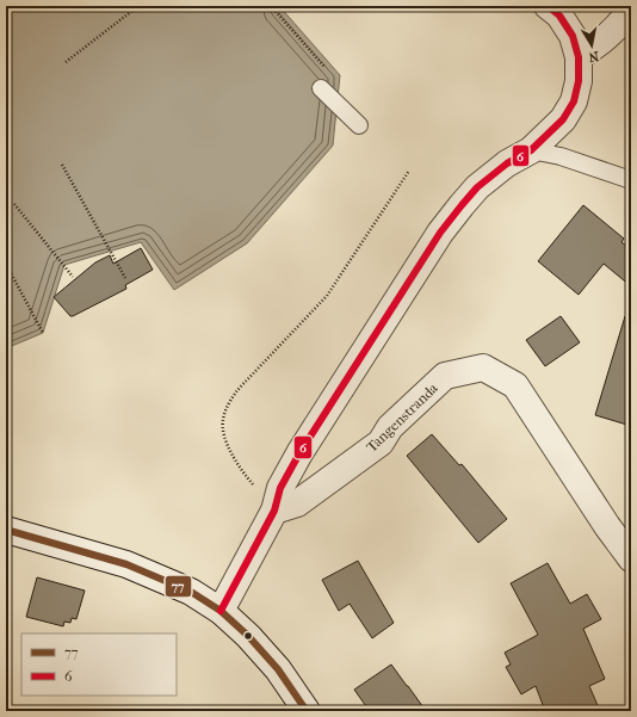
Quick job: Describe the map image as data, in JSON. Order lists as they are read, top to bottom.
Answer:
{
  "streets": {
    "street": ["Tangenstranda"]
  },
  "lines": ["transit line 6", "transit line 77"],
  "legend": ["77", "6"],
  "north": "bottom"
}
